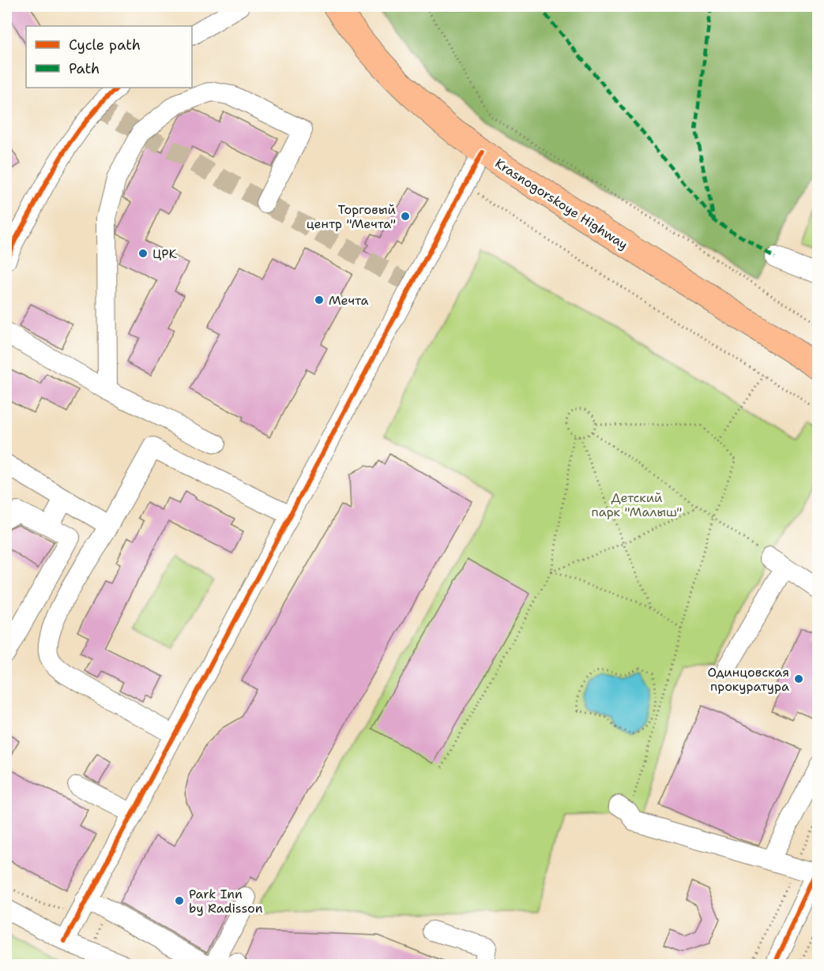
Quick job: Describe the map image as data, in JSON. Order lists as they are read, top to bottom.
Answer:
{
  "streets": {
    "main road": ["Krasnogorskoye Highway"]
  },
  "parks": ["Детский парк \"Малыш\""],
  "places": [
    "Торговый центр \"Мечта\"",
    "ЦРК",
    "Мечта",
    "Одинцовская прокуратура",
    "Park Inn by Radisson"
  ],
  "legend": ["Cycle path", "Path"]
}
